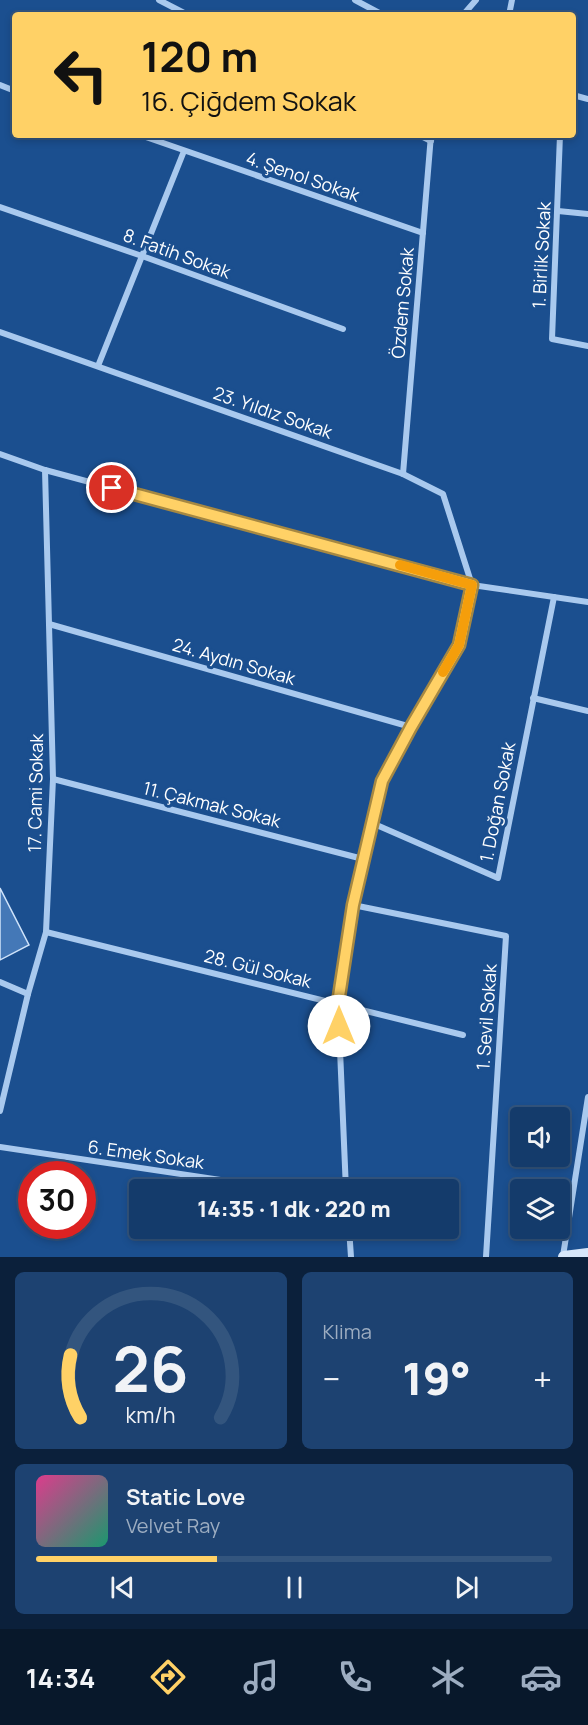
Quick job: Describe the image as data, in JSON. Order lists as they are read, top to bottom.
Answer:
{
  "streets": {
    "street": [
      "4. Şenol Sokak",
      "8. Fatih Sokak",
      "1. Birlik Sokak",
      "Özdem Sokak",
      "23. Yıldız Sokak",
      "24. Aydın Sokak",
      "17. Cami Sokak",
      "1. Doğan Sokak",
      "11. Çakmak Sokak",
      "28. Gül Sokak",
      "1. Sevil Sokak",
      "6. Emek Sokak"
    ]
  },
  "crossings": [
    ["4. Şenol Sokak", "Özdem Sokak"],
    ["Özdem Sokak", "23. Yıldız Sokak"],
    ["24. Aydın Sokak", "17. Cami Sokak"],
    ["17. Cami Sokak", "11. Çakmak Sokak"],
    ["17. Cami Sokak", "28. Gül Sokak"]
  ],
  "page": {
    "turn": ["120 m", "16. Çiğdem Sokak"],
    "limit": "30",
    "trip": "14:35 · 1 dk · 220 m",
    "tile": "Klima",
    "heat": ["−", "19°", "+"],
    "song": ["Static Love", "Velvet Ray"],
    "tabs": "14:34",
    "gauge": ["26", "km/h"]
  }
}
